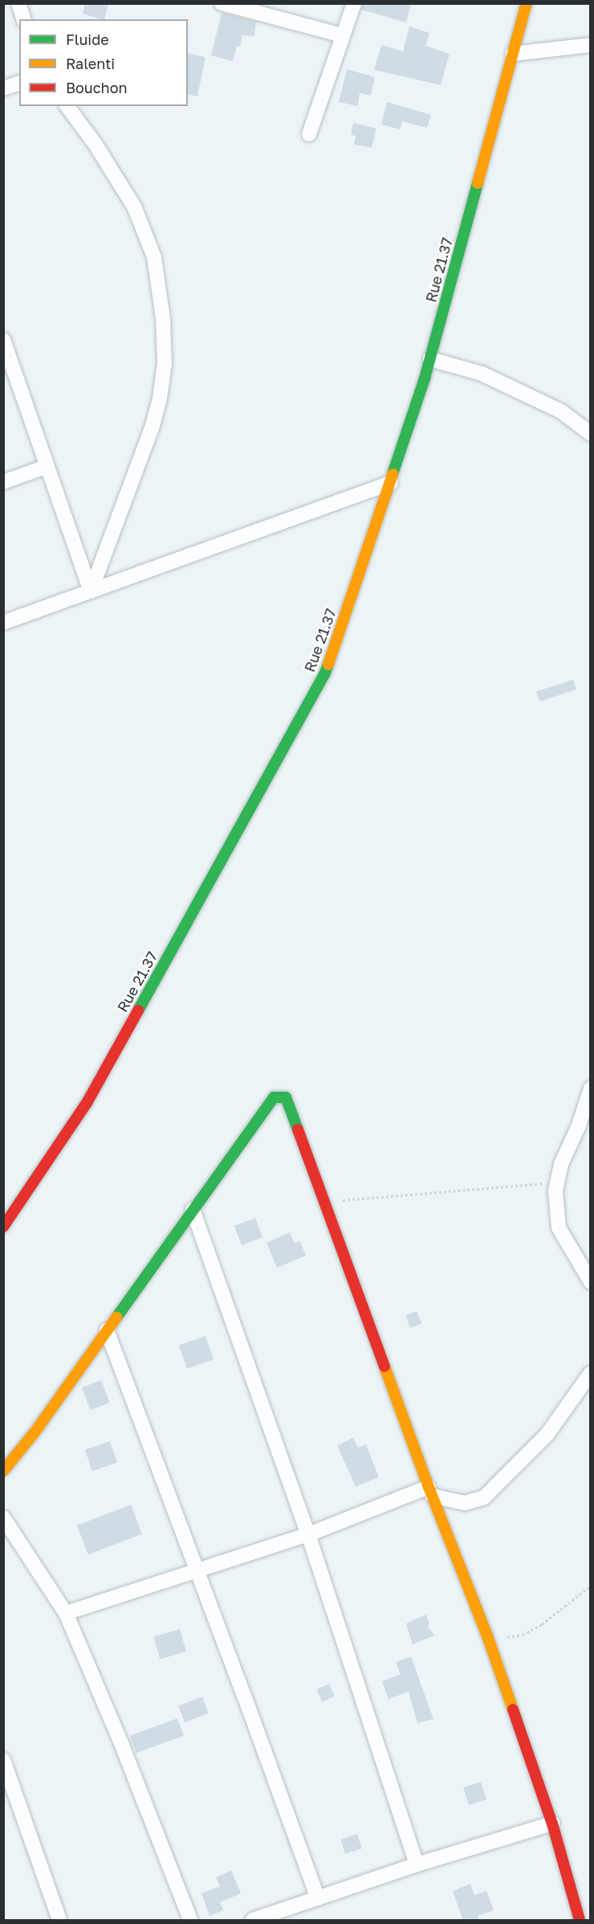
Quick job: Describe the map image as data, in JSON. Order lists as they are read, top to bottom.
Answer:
{
  "streets": {
    "street": ["Rue 21.37"]
  },
  "legend": ["Fluide", "Ralenti", "Bouchon"]
}
